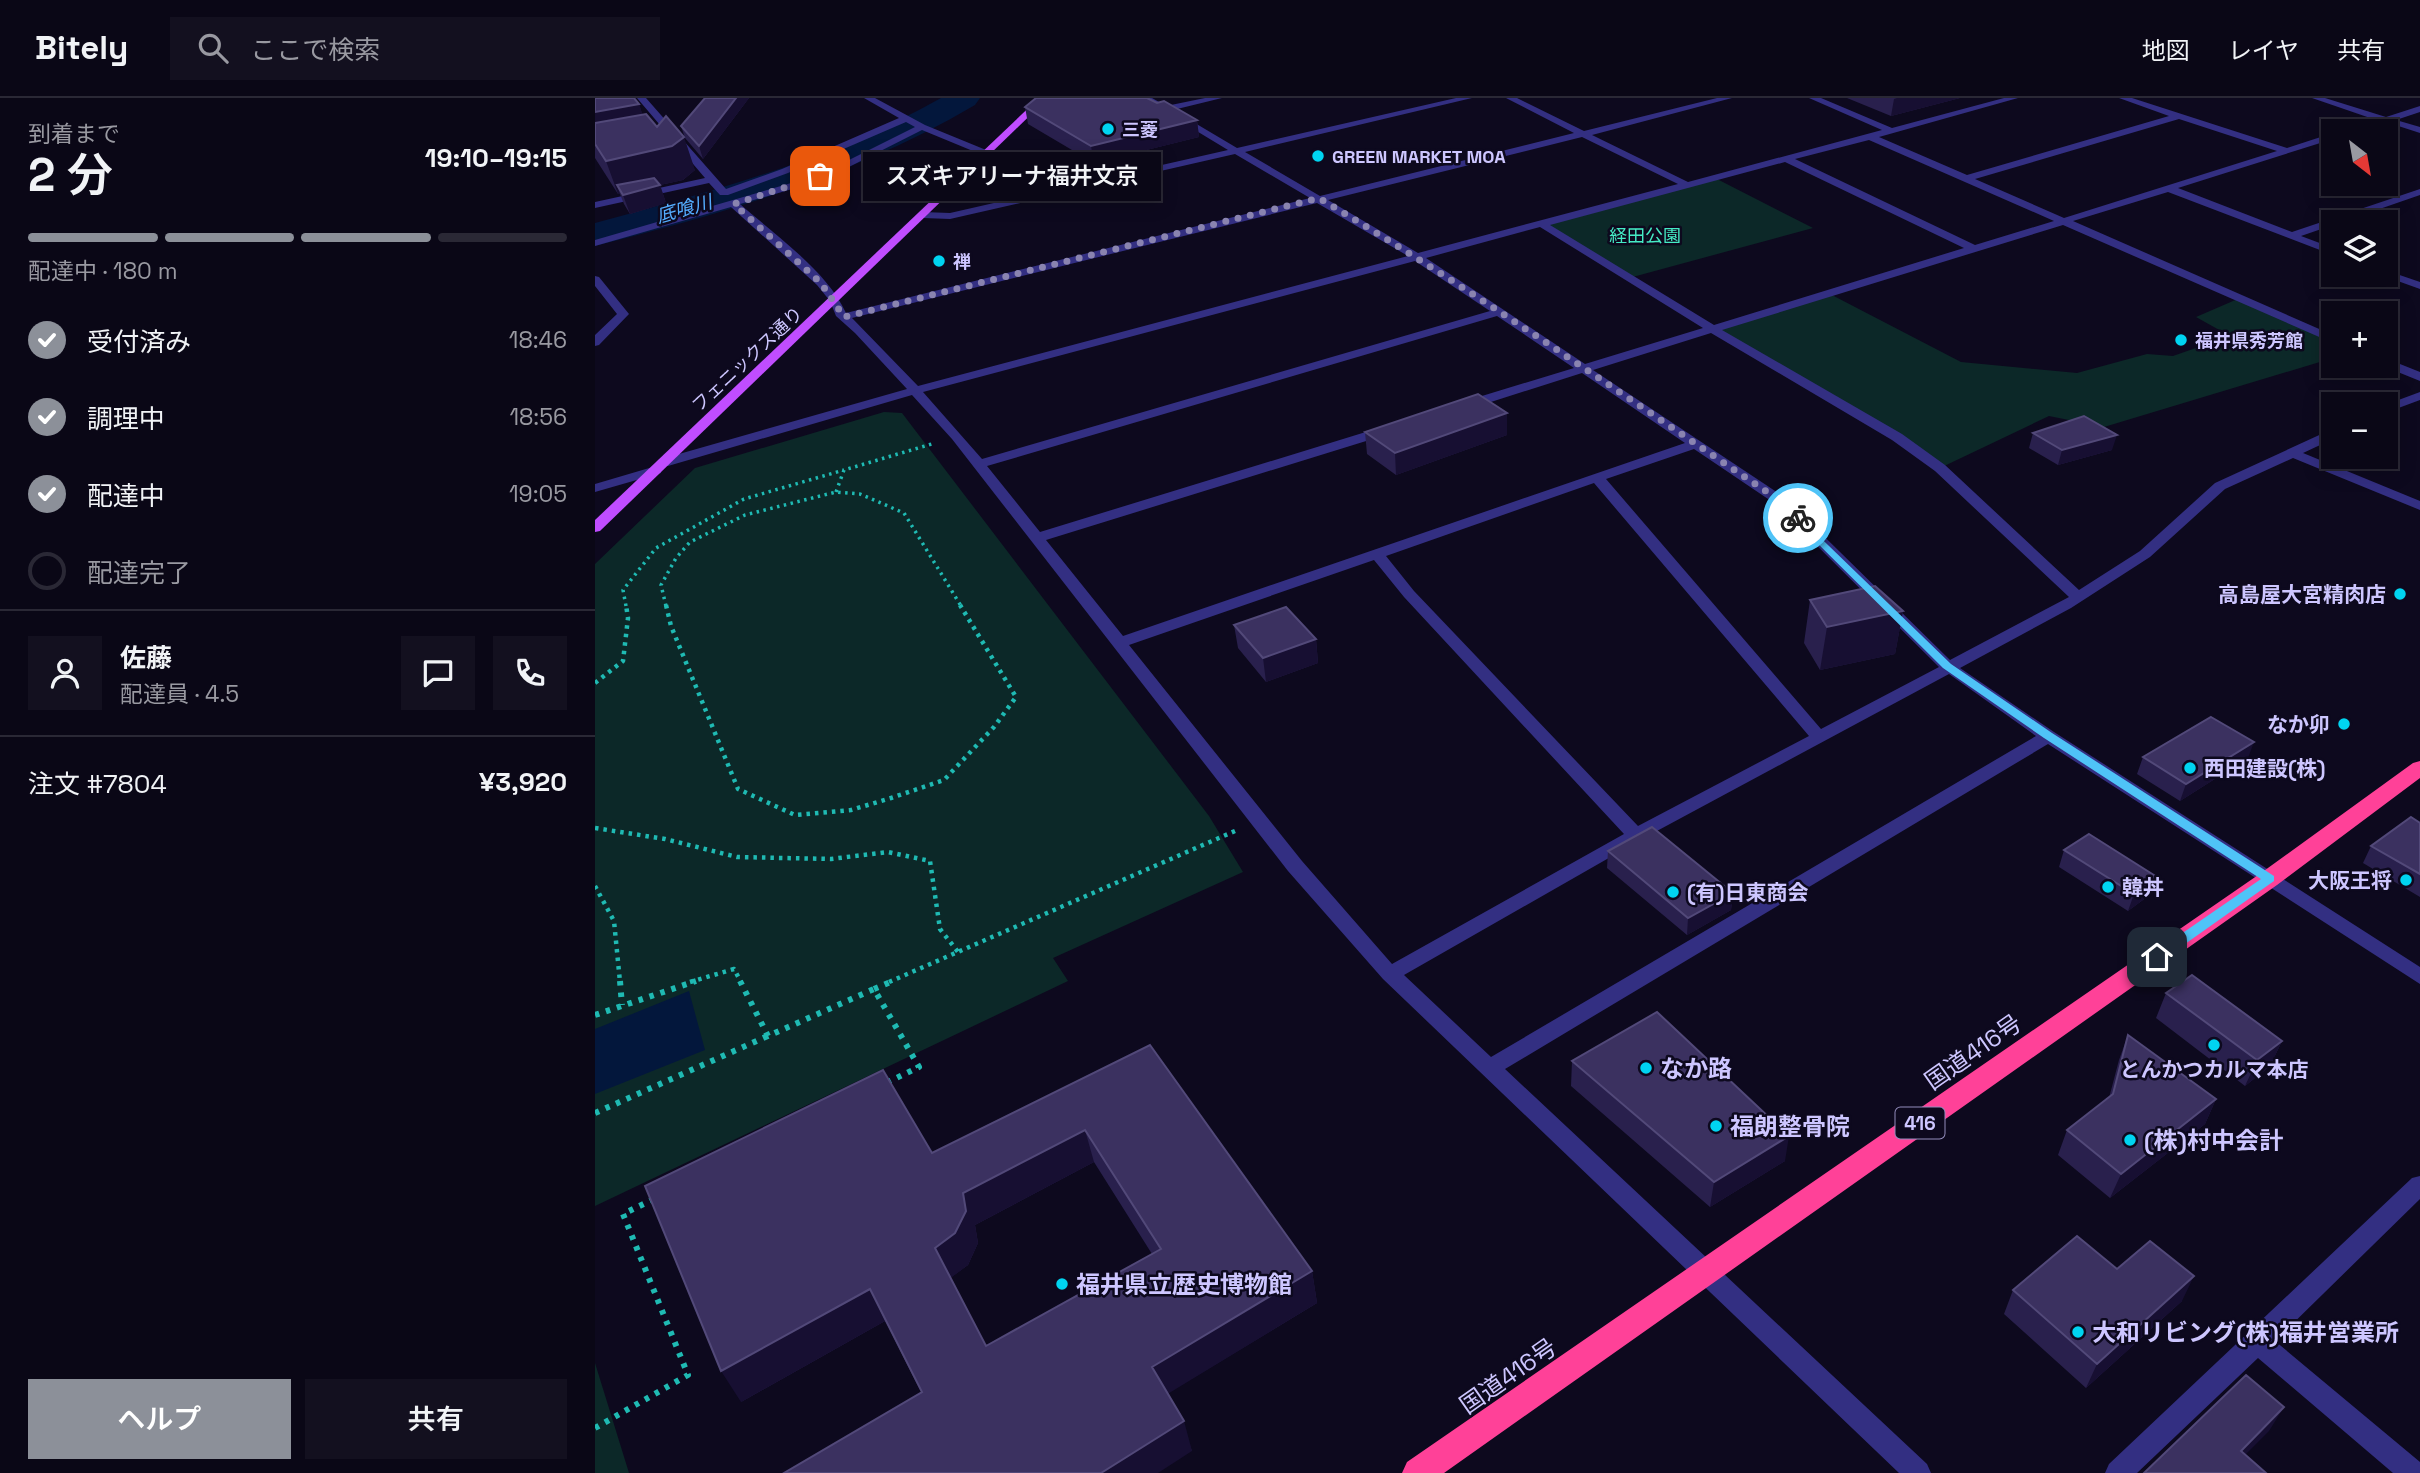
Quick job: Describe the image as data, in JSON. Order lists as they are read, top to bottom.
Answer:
{
  "streets": {
    "highway": ["国道416号", "416"],
    "main road": ["フェニックス通り"]
  },
  "water": ["底喰川"],
  "parks": ["経田公園"],
  "places": [
    "三菱",
    "GREEN MARKET MOA",
    "スズキアリーナ福井文京",
    "禅",
    "福井県秀芳館",
    "高島屋大宮精肉店",
    "なか卯",
    "西田建設(株)",
    "大阪王将",
    "韓丼",
    "(有)日東商会",
    "とんかつカルマ本店",
    "なか路",
    "福朗整骨院",
    "(株)村中会計",
    "福井県立歴史博物館",
    "大和リビング(株)福井営業所"
  ],
  "north": "bottom right",
  "page": {
    "header": "Bitely",
    "search": "ここで検索",
    "nav": ["地図", "レイヤ", "共有"],
    "heading": ["2 分", "到着まで", "19:10–19:15"],
    "panel": [
      "佐藤",
      "配達員 · 4.5",
      "注文 #7804",
      "¥3,920"
    ],
    "map_buttons": ["+", "−"],
    "bubble": "スズキアリーナ福井文京",
    "bar": "配達中 · 180 m",
    "list": [
      ["受付済み", "18:46"],
      ["調理中", "18:56"],
      ["配達中", "19:05"],
      "配達完了"
    ],
    "buttons": ["ヘルプ", "共有"]
  }
}
